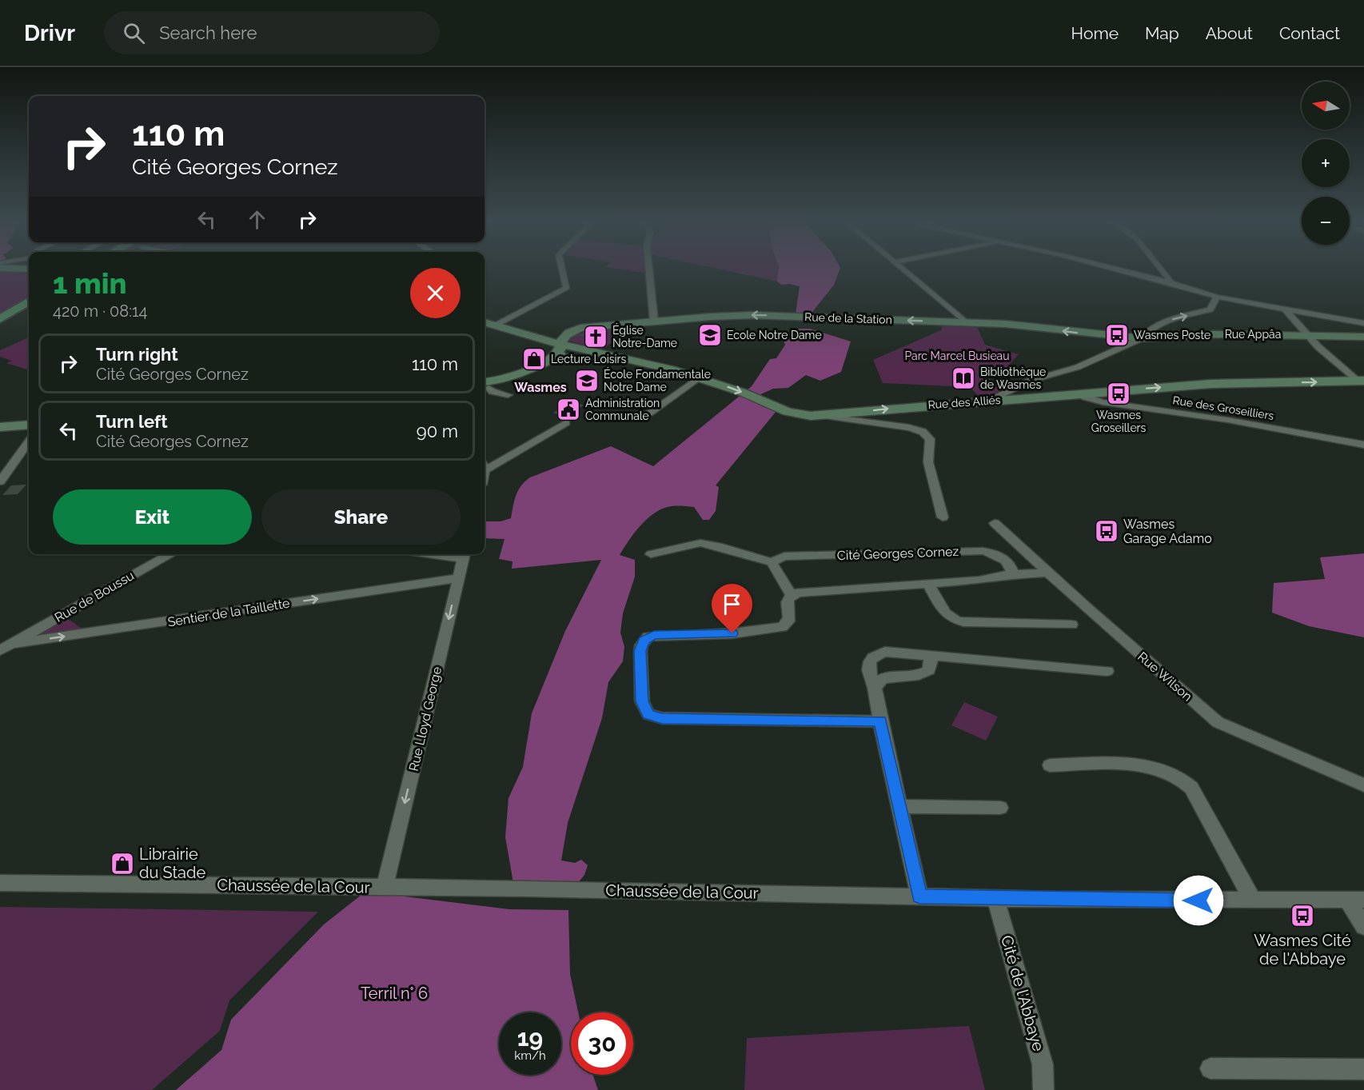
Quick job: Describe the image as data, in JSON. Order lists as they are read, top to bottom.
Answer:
{
  "streets": {
    "street": [
      "Rue de la Station",
      "Rue Appâa",
      "Rue des Alliés",
      "Rue des Groseilliers",
      "Cité Georges Cornez",
      "Rue de Boussu",
      "Sentier de la Taillette",
      "Rue Wilson",
      "Rue Lloyd George",
      "Chaussée de la Cour",
      "Cité de l'Abbaye"
    ]
  },
  "crossings": [
    ["Rue de la Station", "Rue Appâa"],
    ["Rue de la Station", "Rue des Alliés"],
    ["Rue des Alliés", "Rue des Groseilliers"],
    ["Rue de Boussu", "Sentier de la Taillette"],
    ["Sentier de la Taillette", "Rue Lloyd George"],
    ["Rue Lloyd George", "Chaussée de la Cour"],
    ["Chaussée de la Cour", "Cité de l'Abbaye"]
  ],
  "one_way": ["Rue de la Station", "Sentier de la Taillette", "Rue Lloyd George"],
  "districts": ["Wasmes"],
  "parks": ["Parc Marcel Busieau", "Terril n° 6"],
  "places": {
    "school or university": ["Ecole Notre Dame", "École Fondamentale Notre Dame"],
    "bus stop": [
      "Wasmes Poste",
      "Wasmes Groseillers",
      "Wasmes Garage Adamo",
      "Wasmes Cité de l'Abbaye"
    ],
    "church": ["Église Notre-Dame"],
    "shop": ["Lecture Loisirs", "Librairie du Stade"],
    "library": ["Bibliothèque de Wasmes"],
    "public building": ["Administration Communale"]
  },
  "north": "left",
  "page": {
    "header": "Drivr",
    "search": "Search here",
    "nav": [
      "Home",
      "Map",
      "About",
      "Contact"
    ],
    "map_buttons": ["+", "−"],
    "turn": ["110 m", "Cité Georges Cornez"],
    "heading": ["1 min", "420 m · 08:14"],
    "list": [
      {
        "name": "Turn right",
        "note": "Cité Georges Cornez",
        "value": "110 m"
      },
      {
        "name": "Turn left",
        "note": "Cité Georges Cornez",
        "value": "90 m"
      }
    ],
    "buttons": ["Exit", "Share"],
    "speed": "19 km/h",
    "limit": "30"
  }
}
